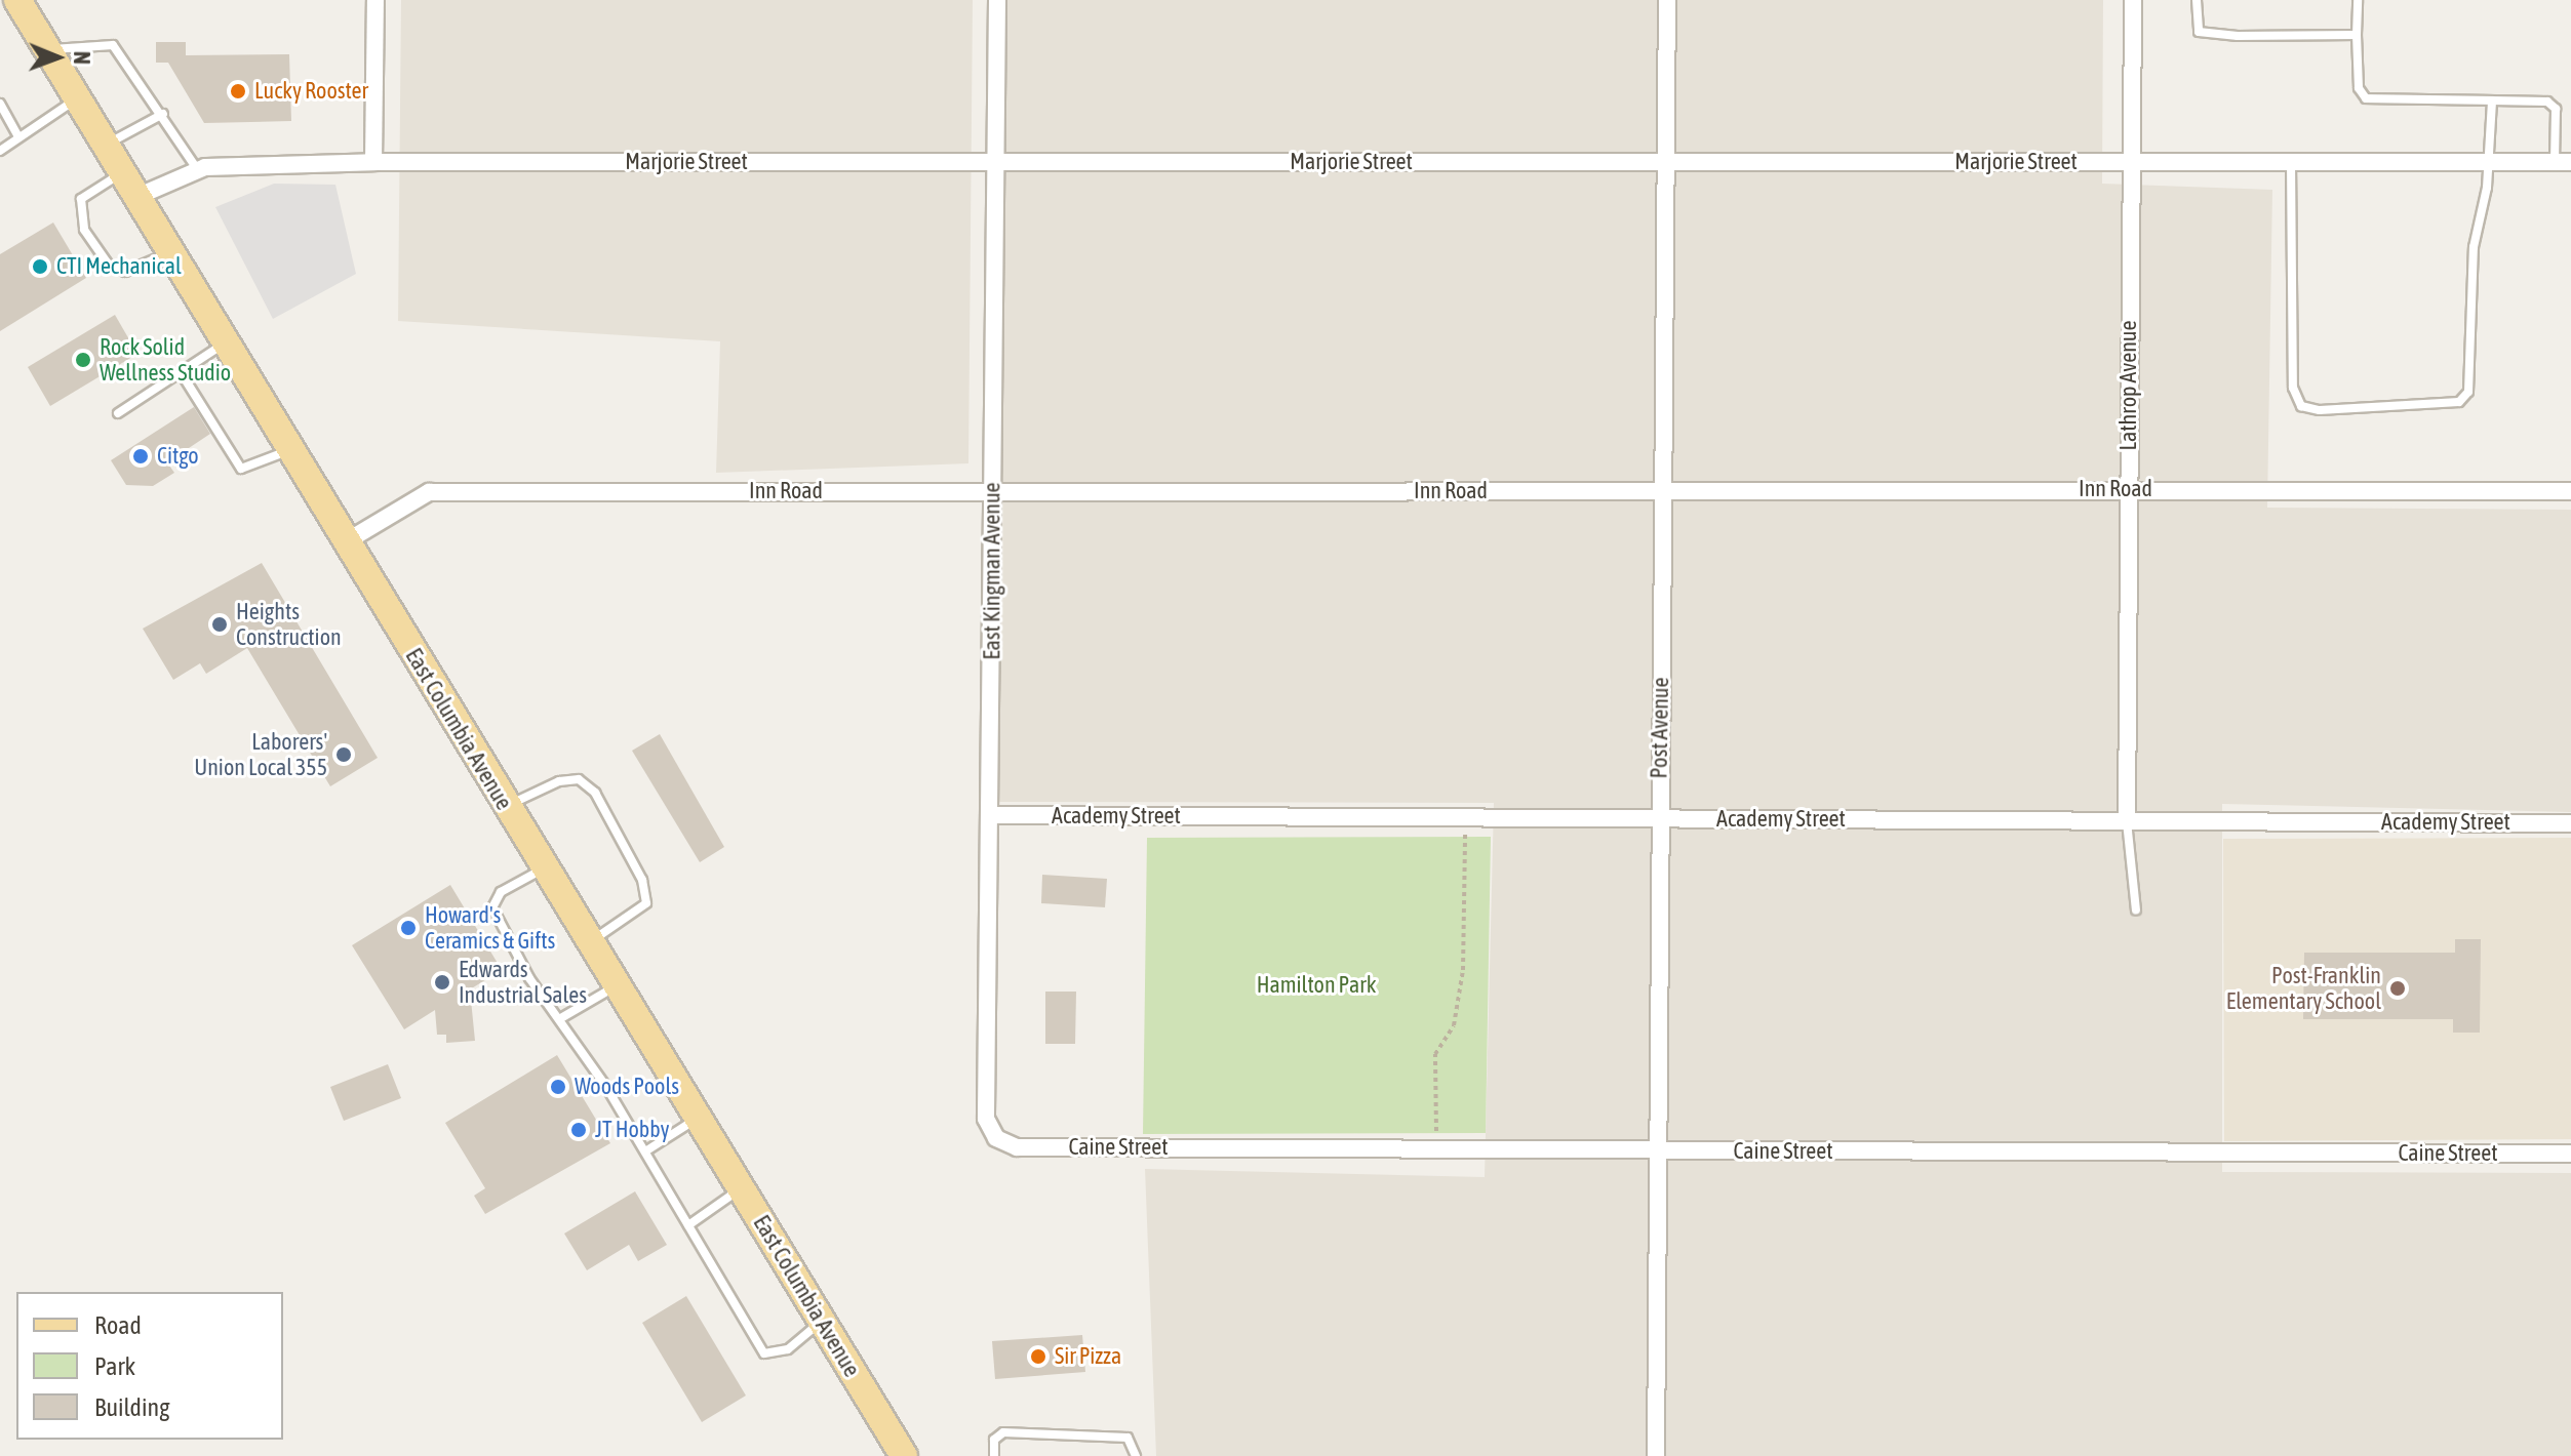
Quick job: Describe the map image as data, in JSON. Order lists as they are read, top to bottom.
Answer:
{
  "streets": {
    "main road": ["East Columbia Avenue"],
    "street": [
      "Marjorie Street",
      "Lathrop Avenue",
      "Inn Road",
      "East Kingman Avenue",
      "Post Avenue",
      "Academy Street",
      "Caine Street"
    ]
  },
  "crossings": [
    ["Marjorie Street", "Lathrop Avenue"],
    ["Marjorie Street", "East Kingman Avenue"],
    ["Marjorie Street", "Post Avenue"],
    ["Marjorie Street", "East Columbia Avenue"],
    ["Lathrop Avenue", "Inn Road"],
    ["Lathrop Avenue", "Academy Street"],
    ["Inn Road", "East Kingman Avenue"],
    ["Inn Road", "Post Avenue"],
    ["Inn Road", "East Columbia Avenue"],
    ["East Kingman Avenue", "Academy Street"],
    ["East Kingman Avenue", "Caine Street"],
    ["Post Avenue", "Academy Street"],
    ["Post Avenue", "Caine Street"]
  ],
  "parks": ["Hamilton Park"],
  "places": [
    "Lucky Rooster",
    "CTI Mechanical",
    "Rock Solid Wellness Studio",
    "Citgo",
    "Heights Construction",
    "Laborers' Union Local 355",
    "Howard's Ceramics & Gifts",
    "Edwards Industrial Sales",
    "Post-Franklin Elementary School",
    "Woods Pools",
    "JT Hobby",
    "Sir Pizza"
  ],
  "legend": ["Road", "Park", "Building"],
  "north": "right"
}
